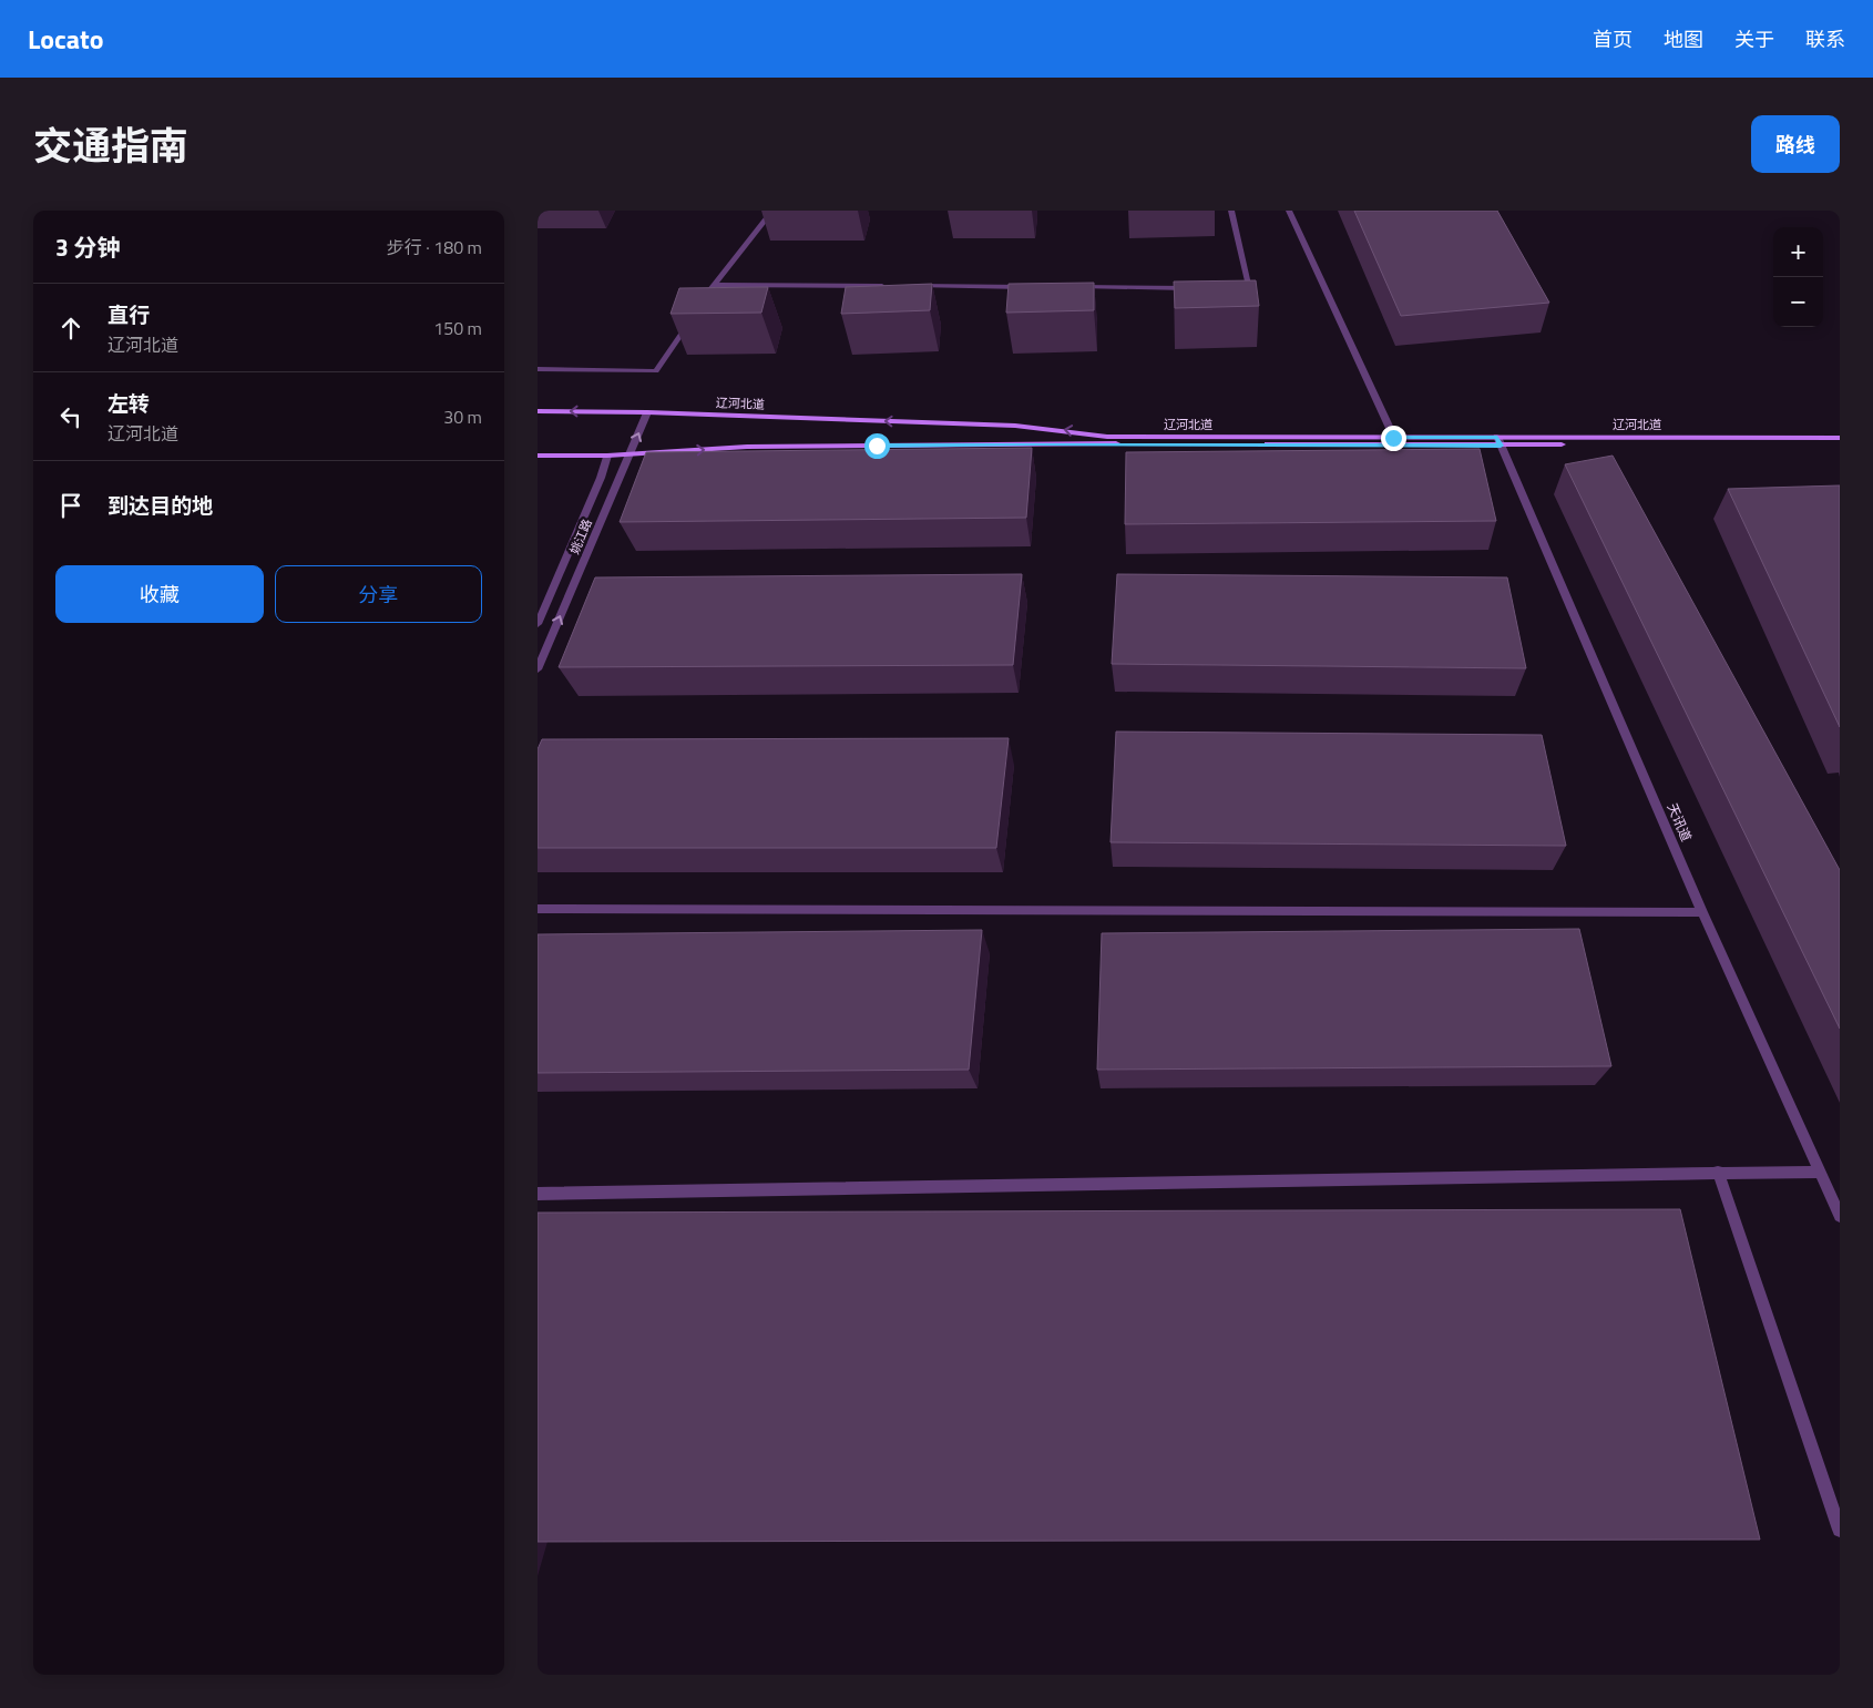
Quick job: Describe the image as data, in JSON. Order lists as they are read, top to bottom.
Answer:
{
  "streets": {
    "street": ["辽河北道", "姚江路", "天讯道"]
  },
  "crossings": [
    ["辽河北道", "姚江路"],
    ["辽河北道", "天讯道"]
  ],
  "page": {
    "header": "Locato",
    "nav": [
      "首页",
      "地图",
      "关于",
      "联系"
    ],
    "title": "交通指南",
    "buttons": [
      "路线",
      ["收藏", "分享"]
    ],
    "heading": ["3 分钟", "步行 · 180 m"],
    "map_buttons": ["+", "−"],
    "list": [
      ["直行", "辽河北道", "150 m"],
      ["左转", "辽河北道", "30 m"],
      "到达目的地"
    ]
  }
}
